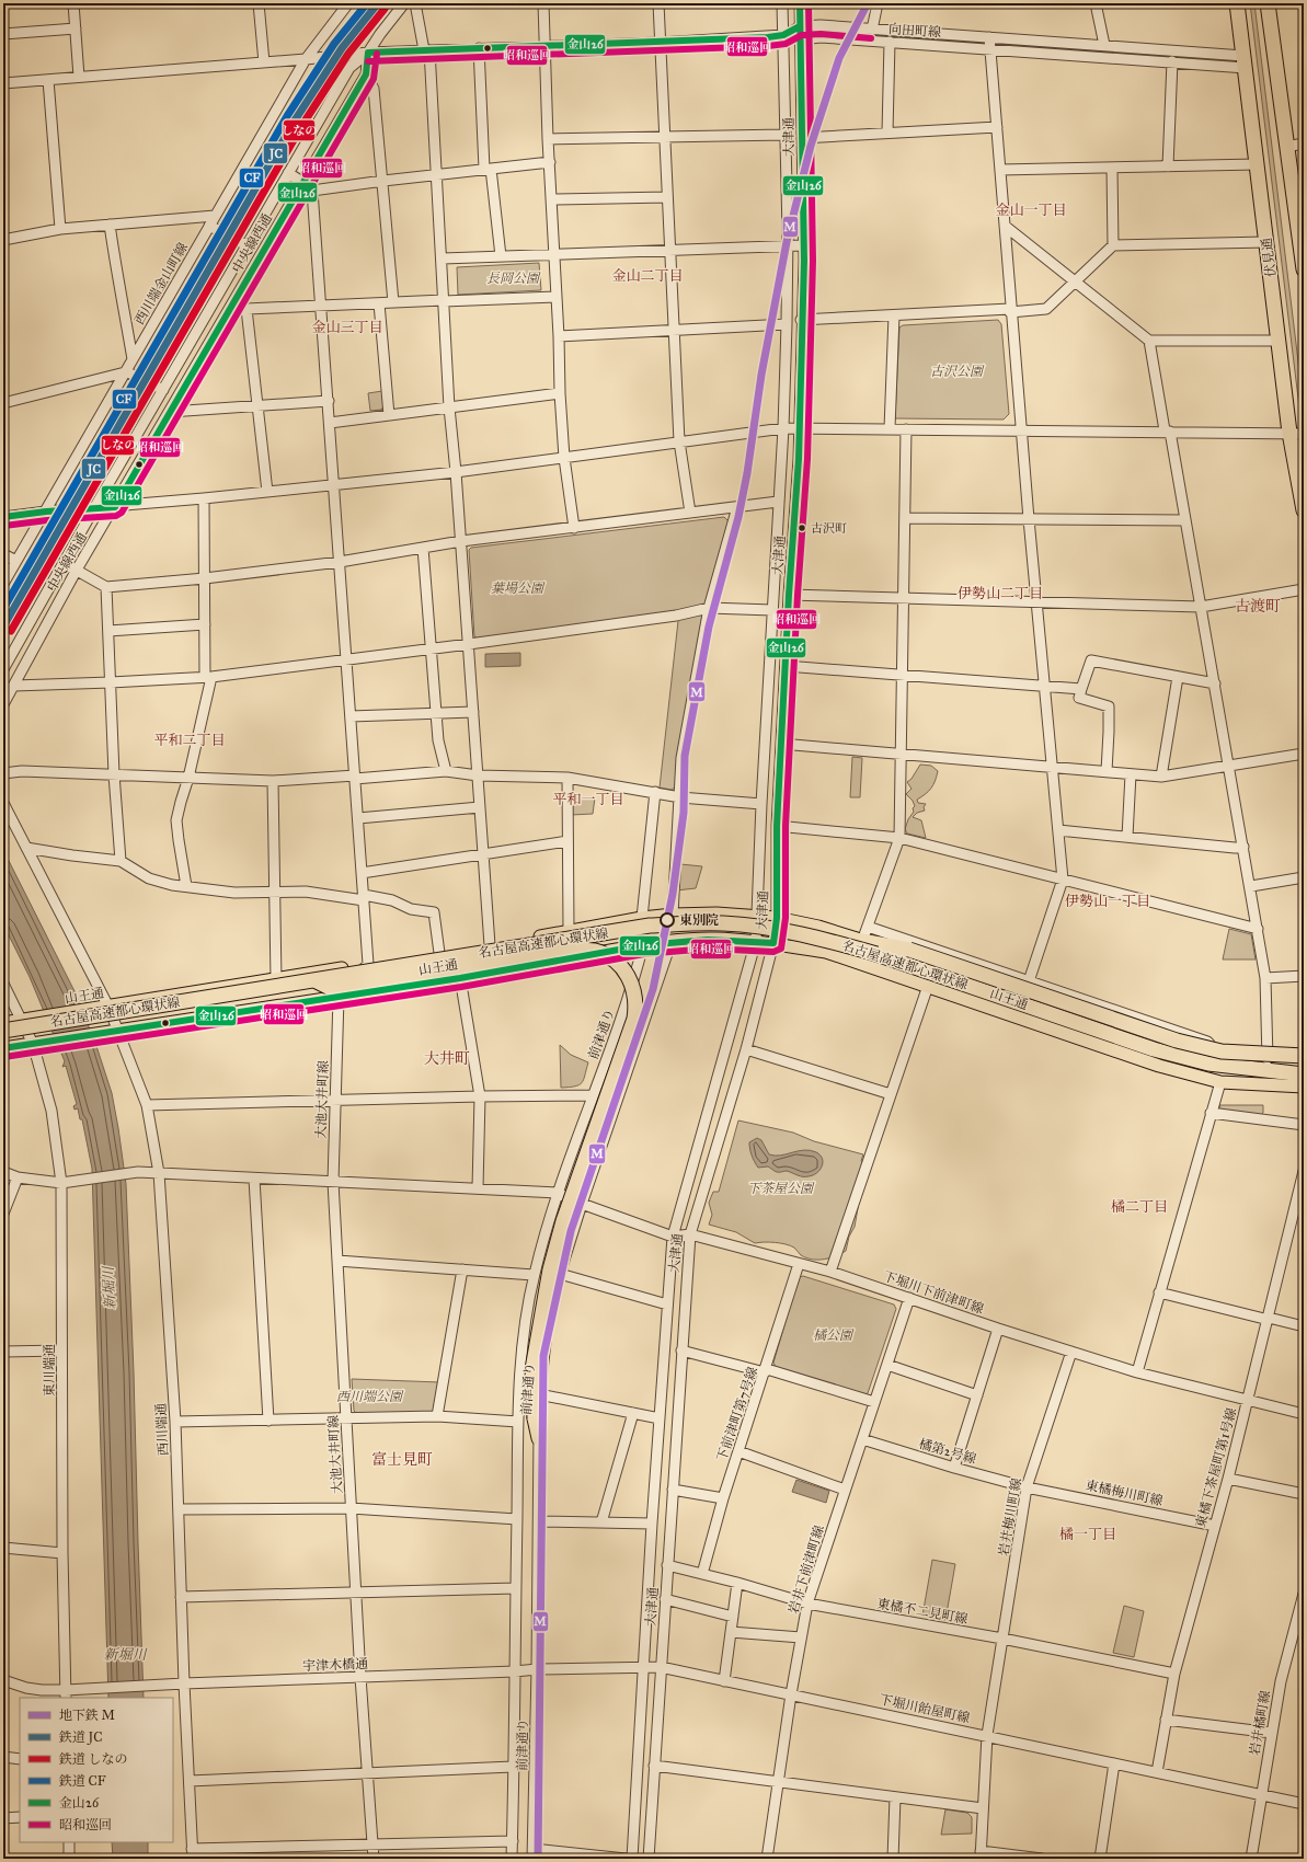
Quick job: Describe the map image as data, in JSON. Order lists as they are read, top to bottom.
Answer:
{
  "streets": {
    "highway": ["伏見通", "名古屋高速都心環状線"],
    "main road": ["山王通"],
    "street": [
      "向田町線",
      "大津通",
      "中央線西通",
      "西川端金山町線",
      "前津通り",
      "大池大井町線",
      "下堀川下前津町線",
      "東川端通",
      "下前津町第7号線",
      "西川端通",
      "橘第2号線",
      "東橘下茶屋町第1号線",
      "東橘梅川町線",
      "岩井梅川町線",
      "岩井下前津町線",
      "東橘不二見町線",
      "宇津木橋通",
      "下堀川飴屋町線",
      "岩井橘町線"
    ]
  },
  "crossings": [
    ["向田町線", "大津通"],
    ["向田町線", "伏見通"],
    ["大津通", "山王通"],
    ["大津通", "下堀川下前津町線"],
    ["大津通", "東橘不二見町線"],
    ["大津通", "下堀川飴屋町線"],
    ["山王通", "前津通り"],
    ["山王通", "大池大井町線"],
    ["山王通", "東川端通"],
    ["山王通", "西川端通"],
    ["前津通り", "下堀川下前津町線"],
    ["前津通り", "宇津木橋通"],
    ["前津通り", "下堀川飴屋町線"],
    ["大池大井町線", "宇津木橋通"],
    ["下堀川下前津町線", "下前津町第7号線"],
    ["下堀川下前津町線", "東橘下茶屋町第1号線"],
    ["下堀川下前津町線", "岩井梅川町線"],
    ["下堀川下前津町線", "岩井下前津町線"],
    ["東川端通", "宇津木橋通"],
    ["下前津町第7号線", "東橘不二見町線"],
    ["西川端通", "宇津木橋通"],
    ["橘第2号線", "東橘梅川町線"],
    ["橘第2号線", "岩井梅川町線"],
    ["橘第2号線", "岩井下前津町線"],
    ["東橘下茶屋町第1号線", "東橘梅川町線"],
    ["東橘下茶屋町第1号線", "東橘不二見町線"],
    ["東橘下茶屋町第1号線", "下堀川飴屋町線"],
    ["東橘梅川町線", "岩井梅川町線"],
    ["岩井梅川町線", "東橘不二見町線"],
    ["岩井梅川町線", "下堀川飴屋町線"],
    ["岩井下前津町線", "東橘不二見町線"],
    ["岩井下前津町線", "下堀川飴屋町線"],
    ["宇津木橋通", "下堀川飴屋町線"],
    ["下堀川飴屋町線", "岩井橘町線"]
  ],
  "districts": [
    "金山一丁目",
    "金山二丁目",
    "金山三丁目",
    "伊勢山二丁目",
    "古渡町",
    "平和二丁目",
    "平和一丁目",
    "伊勢山一丁目",
    "大井町",
    "橘二丁目",
    "富士見町",
    "橘一丁目"
  ],
  "water": ["新堀川"],
  "parks": [
    "長岡公園",
    "古沢公園",
    "葉場公園",
    "下茶屋公園",
    "橘公園",
    "西川端公園"
  ],
  "places": ["古沢町", "東別院"],
  "lines": [
    "metro line M",
    "rail line JC",
    "rail line CF",
    "transit line 金山26",
    "transit line 昭和巡回",
    "rail line しなの"
  ],
  "legend": [
    "地下鉄 M",
    "鉄道 JC",
    "鉄道 しなの",
    "鉄道 CF",
    "金山26",
    "昭和巡回"
  ]
}
